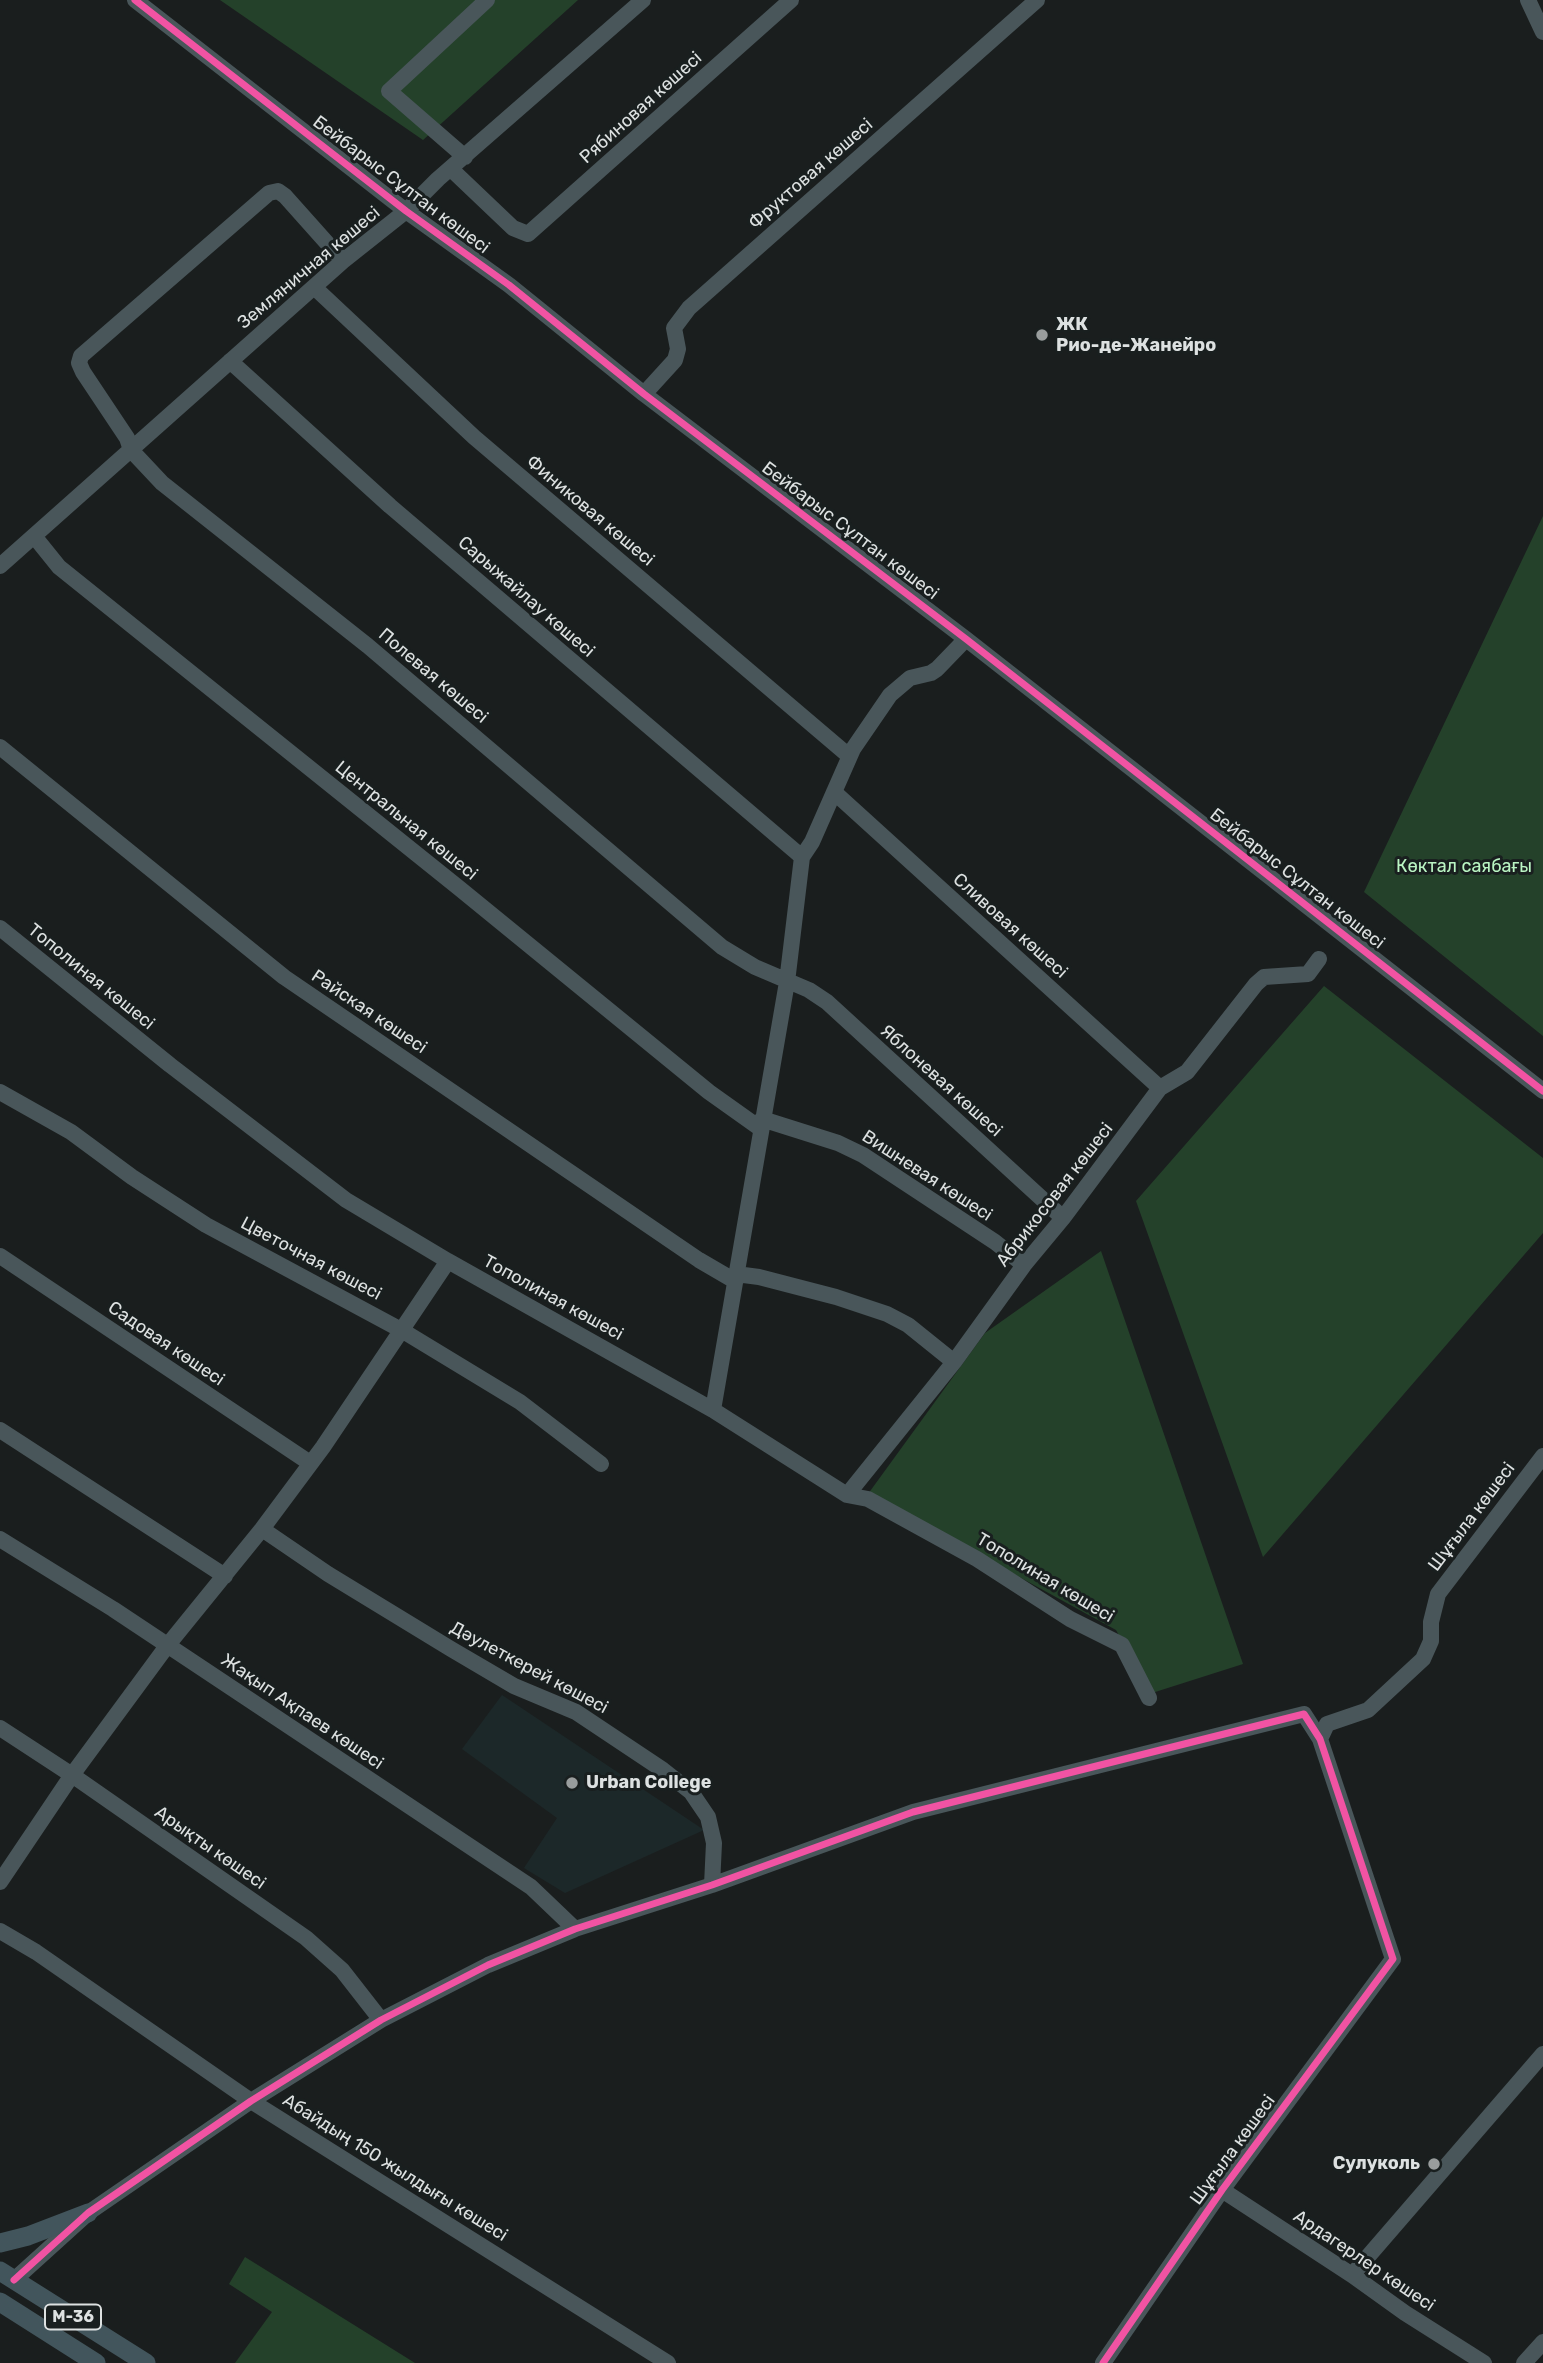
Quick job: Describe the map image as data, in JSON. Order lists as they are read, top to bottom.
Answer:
{
  "streets": {
    "main road": ["M-36"],
    "street": [
      "Рябиновая көшесі",
      "Фруктовая көшесі",
      "Бейбарыс Сұлтан көшесі",
      "Земляничная көшесі",
      "Финиковая көшесі",
      "Сарыжайлау көшесі",
      "Полевая көшесі",
      "Центральная көшесі",
      "Сливовая көшесі",
      "Тополиная көшесі",
      "Райская көшесі",
      "Яблоневая көшесі",
      "Вишневая көшесі",
      "Абрикосовая көшесі",
      "Цветочная көшесі",
      "Садовая көшесі",
      "Шұғыла көшесі",
      "Дәулеткерей көшесі",
      "Жақып Ақпаев көшесі",
      "Арықты көшесі",
      "Абайдың 150 жылдығы көшесі",
      "Ардагерлер көшесі"
    ]
  },
  "crossings": [
    ["Рябиновая көшесі", "Земляничная көшесі"],
    ["Фруктовая көшесі", "Бейбарыс Сұлтан көшесі"],
    ["Бейбарыс Сұлтан көшесі", "Земляничная көшесі"],
    ["Земляничная көшесі", "Финиковая көшесі"],
    ["Земляничная көшесі", "Сарыжайлау көшесі"],
    ["Земляничная көшесі", "Полевая көшесі"],
    ["Земляничная көшесі", "Центральная көшесі"],
    ["Полевая көшесі", "Яблоневая көшесі"],
    ["Центральная көшесі", "Вишневая көшесі"],
    ["Сливовая көшесі", "Абрикосовая көшесі"],
    ["Тополиная көшесі", "Абрикосовая көшесі"],
    ["Яблоневая көшесі", "Абрикосовая көшесі"],
    ["Вишневая көшесі", "Абрикосовая көшесі"],
    ["Шұғыла көшесі", "Ардагерлер көшесі"]
  ],
  "parks": ["Көктал саябағы"],
  "places": ["ЖК Рио-де-Жанейро", "Urban College", "Сулуколь"]
}
